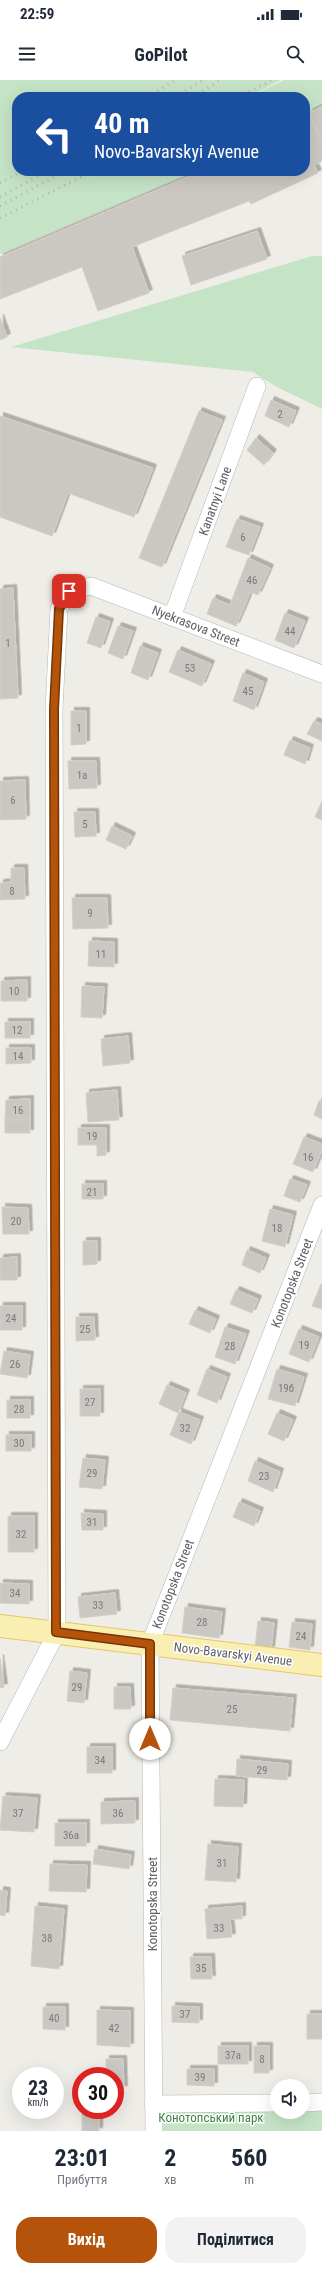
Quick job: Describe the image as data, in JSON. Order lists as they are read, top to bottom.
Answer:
{
  "streets": {
    "main road": ["Novo-Bavarskyi Avenue"],
    "street": ["Kanatnyi Lane", "Nyekrasova Street", "Konotopska Street"]
  },
  "crossings": [
    ["Kanatnyi Lane", "Nyekrasova Street"],
    ["Nyekrasova Street", "Novo-Bavarskyi Avenue"],
    ["Konotopska Street", "Novo-Bavarskyi Avenue"]
  ],
  "parks": ["Конотопський парк"],
  "house_numbers": [
    "2",
    "6",
    "46",
    "44",
    "1",
    "53",
    "45",
    "1",
    "1а",
    "6",
    "5",
    "8",
    "9",
    "11",
    "10",
    "12",
    "14",
    "16",
    "19",
    "16",
    "21",
    "20",
    "18",
    "24",
    "25",
    "19",
    "28",
    "26",
    "19б",
    "27",
    "28",
    "32",
    "30",
    "29",
    "23",
    "31",
    "32",
    "34",
    "33",
    "28",
    "24",
    "29",
    "25",
    "34",
    "29",
    "37",
    "36",
    "36а",
    "31",
    "33",
    "38",
    "35",
    "37",
    "40",
    "42",
    "37а",
    "8",
    "39"
  ],
  "page": {
    "status": "22:59",
    "header": "GoPilot",
    "turn": ["40 m", "Novo-Bavarskyi Avenue"],
    "speed": "23 km/h",
    "limit": "30",
    "eta": [
      "23:01",
      "Прибуття",
      "2",
      "хв",
      "560",
      "m"
    ],
    "buttons": ["Вихід", "Поділитися"]
  }
}
